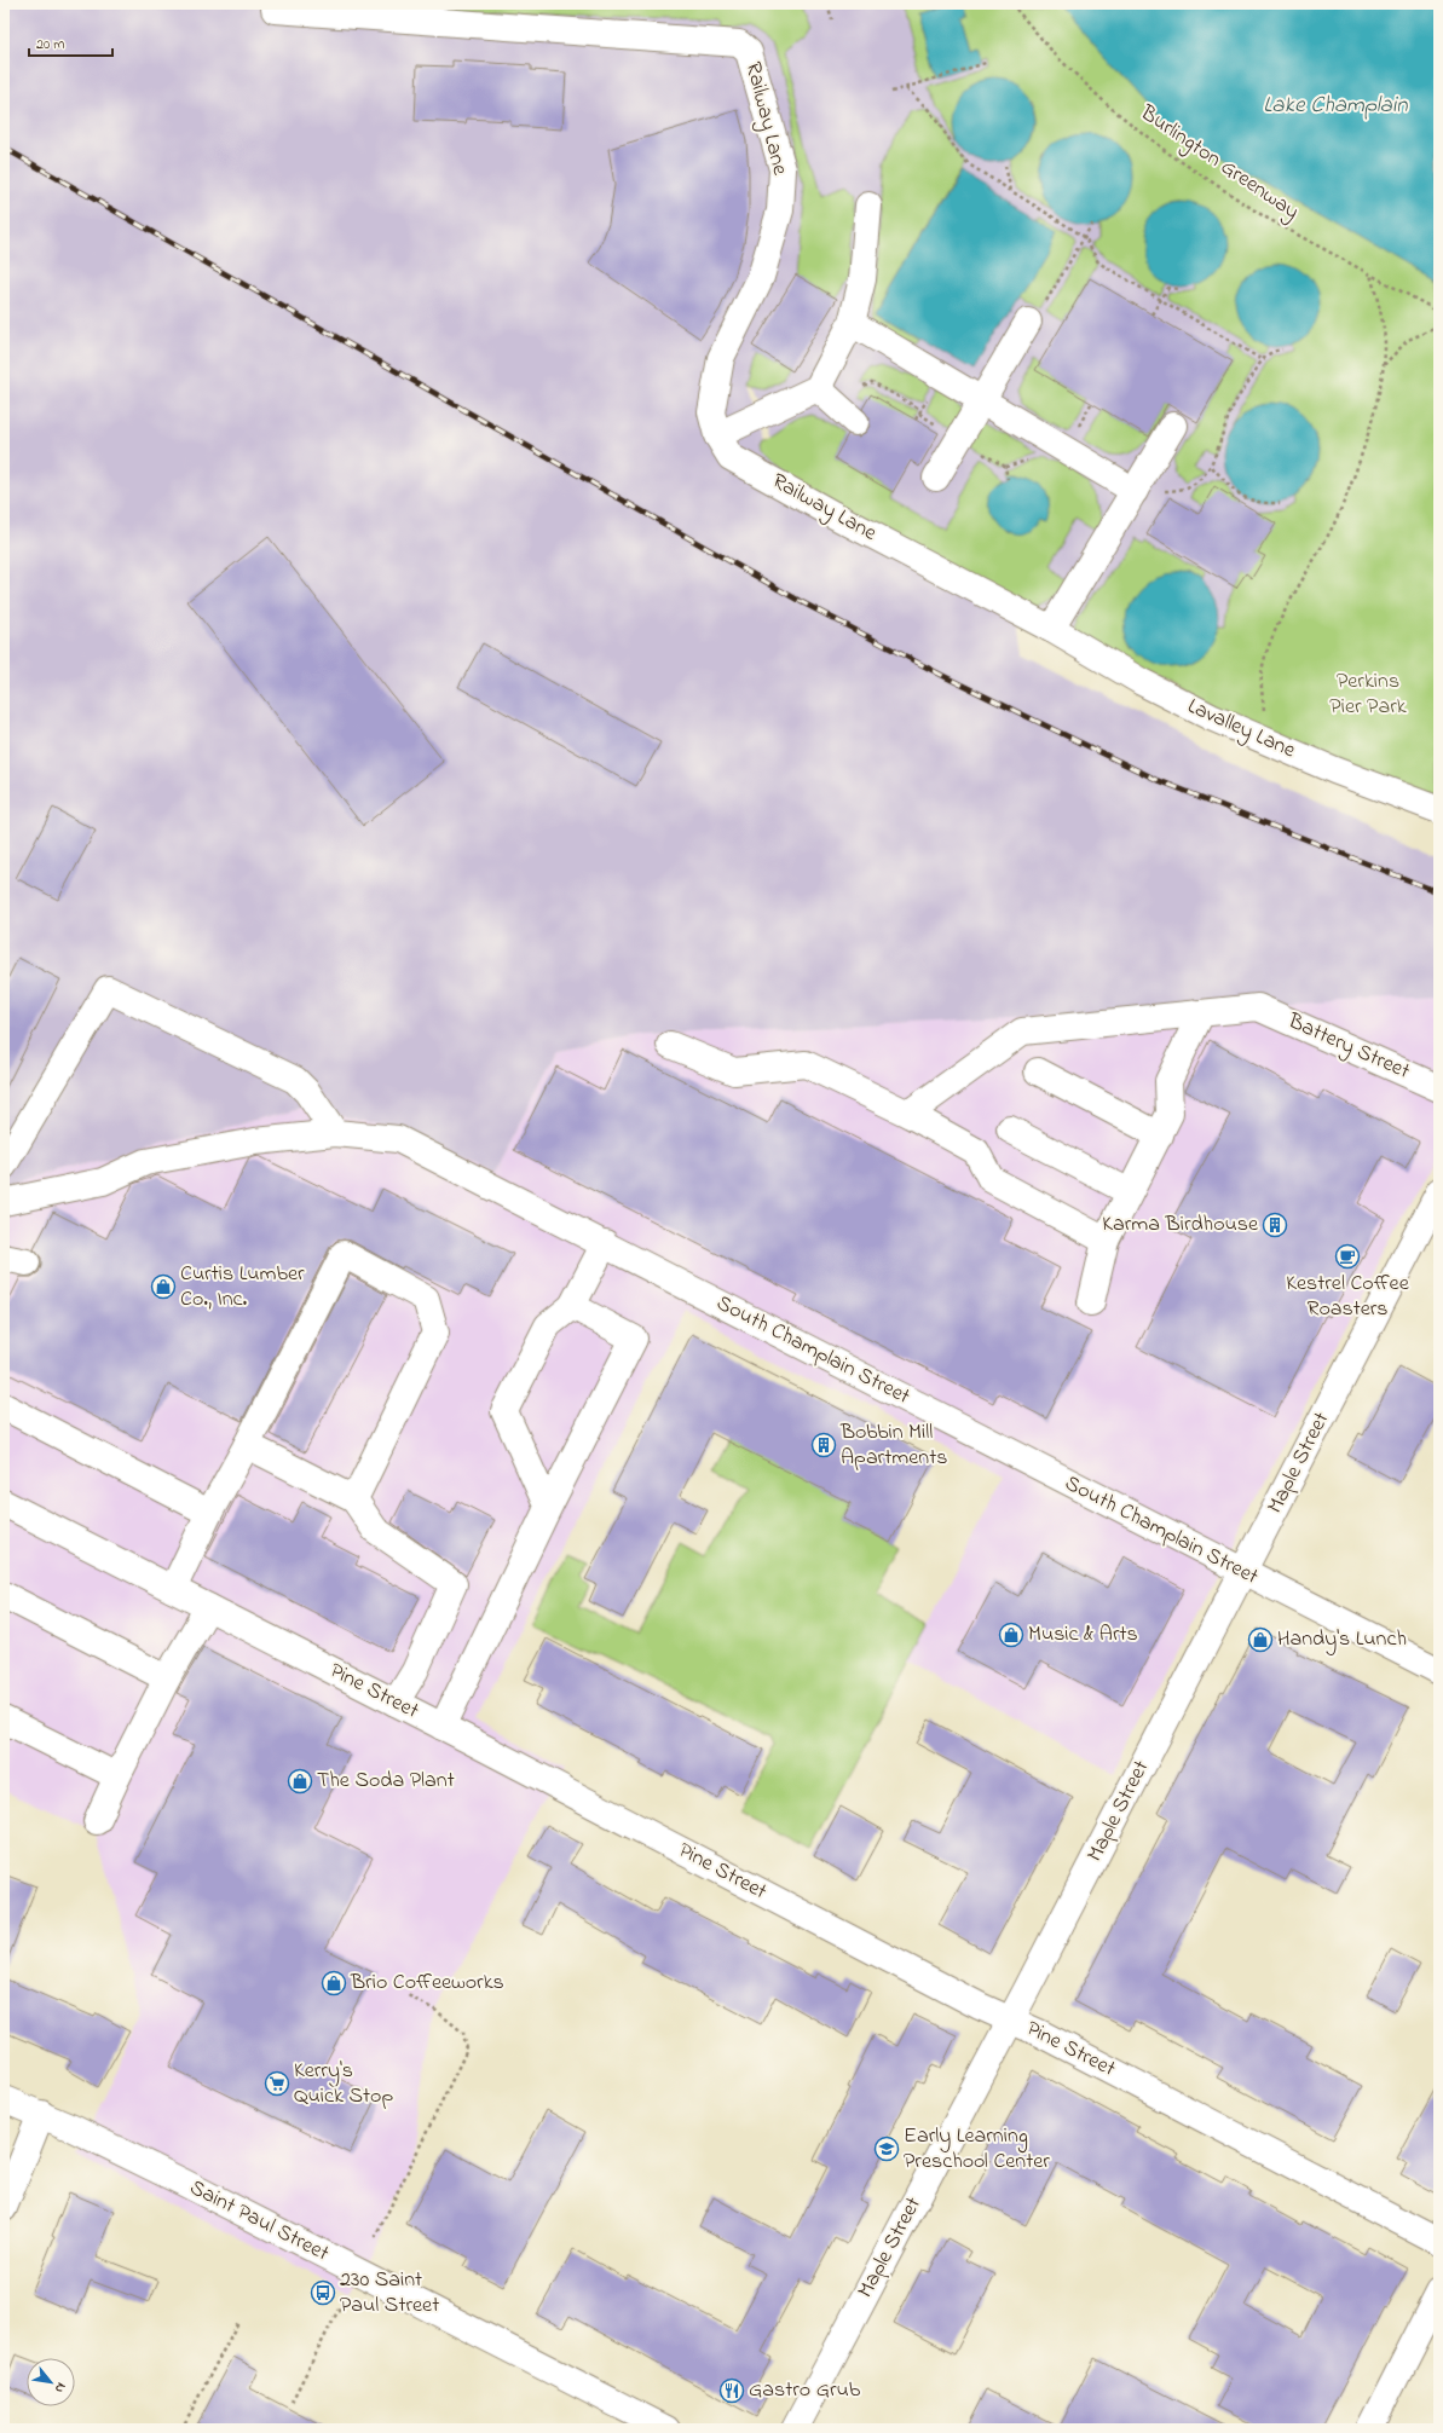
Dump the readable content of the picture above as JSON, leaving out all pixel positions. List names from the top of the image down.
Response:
{
  "streets": {
    "street": [
      "Railway Lane",
      "Lavalley Lane",
      "Battery Street",
      "South Champlain Street",
      "Maple Street",
      "Pine Street",
      "Saint Paul Street"
    ],
    "path": ["Burlington Greenway"]
  },
  "crossings": [
    ["Railway Lane", "Lavalley Lane"],
    ["South Champlain Street", "Maple Street"],
    ["Maple Street", "Pine Street"]
  ],
  "water": ["Lake Champlain"],
  "parks": ["Perkins Pier Park"],
  "places": {
    "building": ["Karma Birdhouse", "Bobbin Mill Apartments"],
    "cafe": ["Kestrel Coffee Roasters"],
    "shop": [
      "Curtis Lumber Co., Inc.",
      "Music & Arts",
      "Handy's Lunch",
      "The Soda Plant",
      "Brio Coffeeworks"
    ],
    "supermarket": ["Kerry's Quick Stop"],
    "school or university": ["Early Learning Preschool Center"],
    "bus stop": ["230 Saint Paul Street"],
    "restaurant": ["Gastro Grub"]
  },
  "scale_bar": "20 m",
  "north": "bottom right"
}
